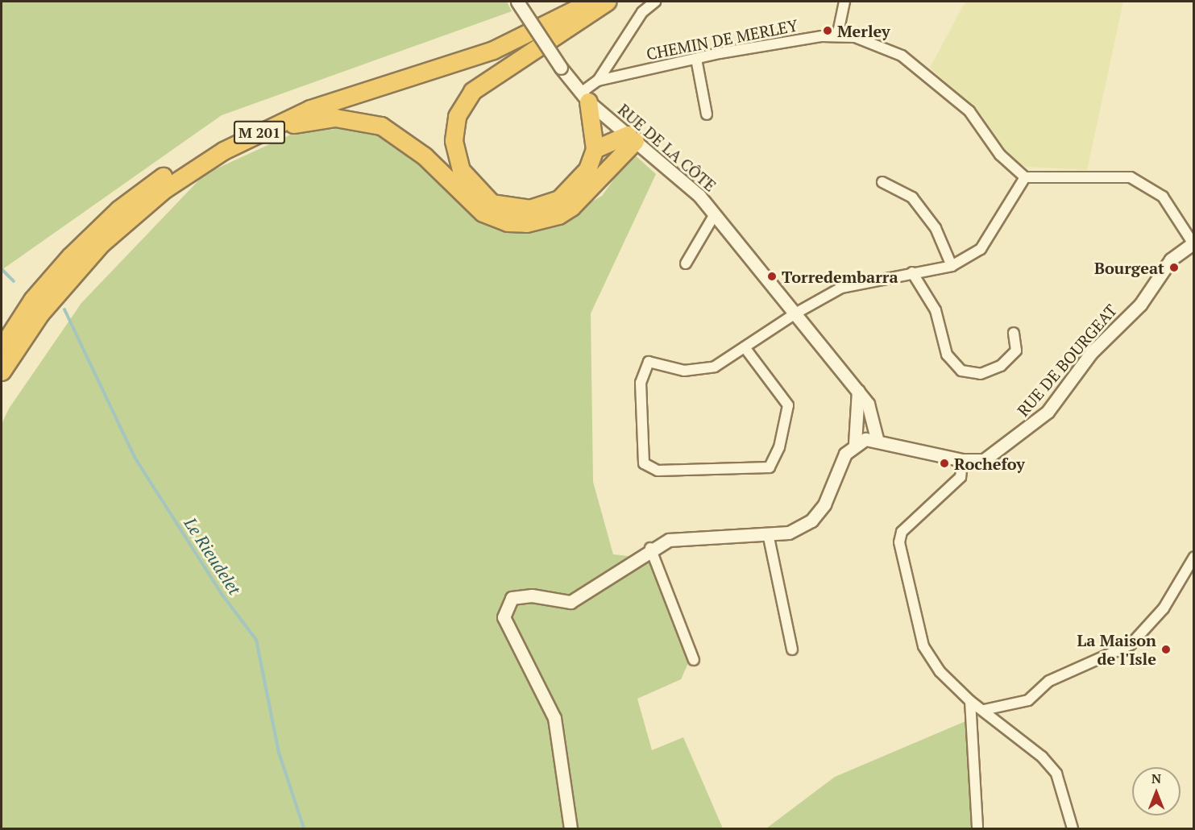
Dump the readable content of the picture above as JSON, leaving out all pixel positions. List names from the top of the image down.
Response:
{
  "streets": {
    "highway": ["M 201"],
    "street": ["CHEMIN DE MERLEY", "RUE DE LA CÔTE", "RUE DE BOURGEAT"]
  },
  "crossings": [
    ["CHEMIN DE MERLEY", "RUE DE LA CÔTE"],
    ["RUE DE LA CÔTE", "RUE DE BOURGEAT"]
  ],
  "water": ["Le Rieudelet"],
  "places": [
    "Merley",
    "Bourgeat",
    "Torredembarra",
    "Rochefoy",
    "La Maison de l'Isle"
  ],
  "north": "top"
}
